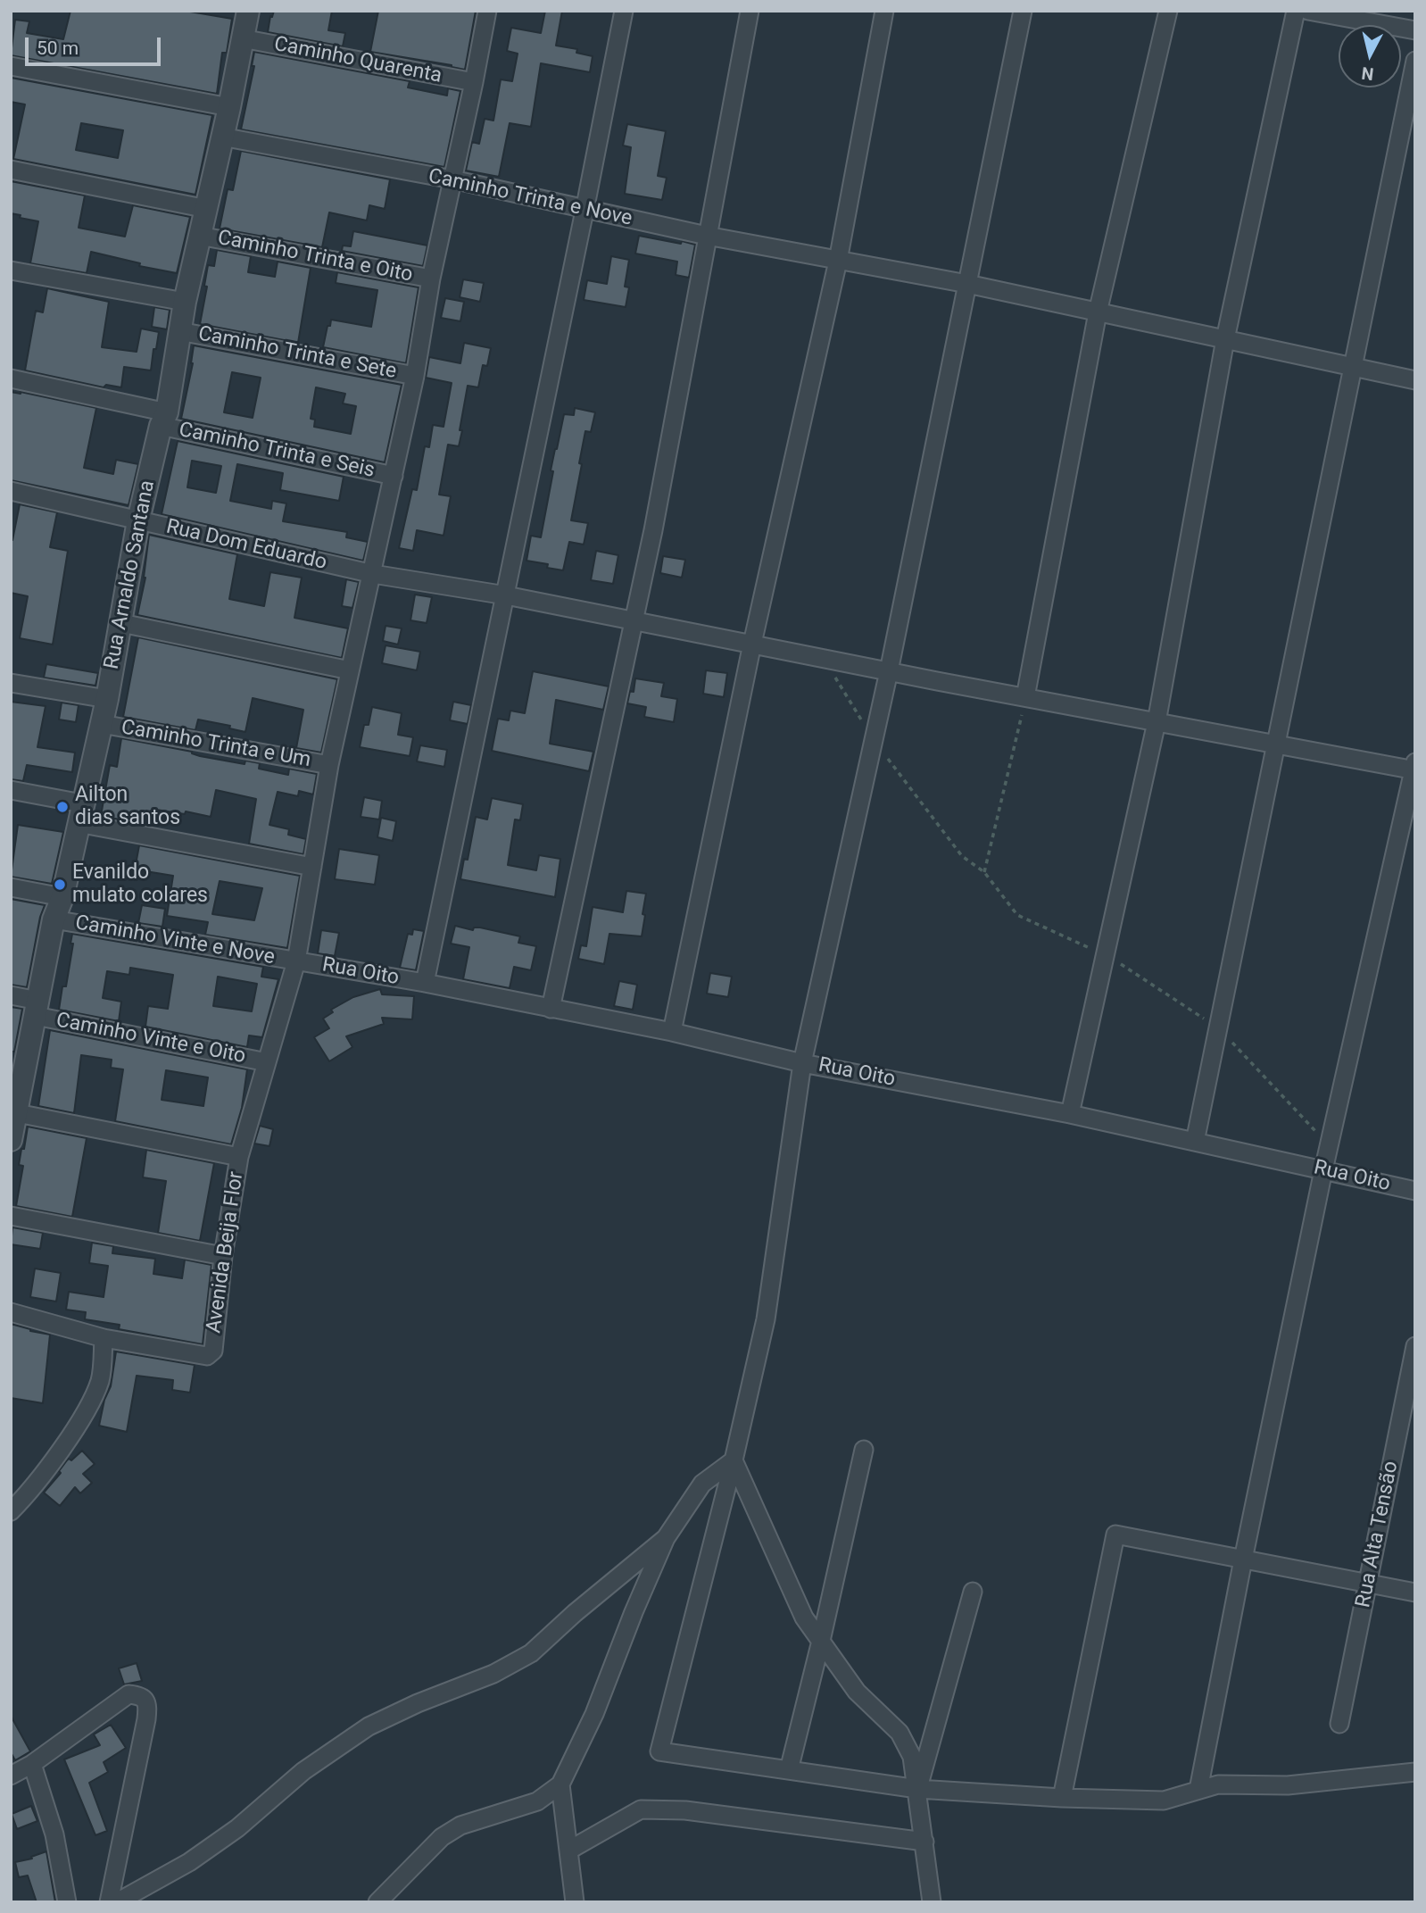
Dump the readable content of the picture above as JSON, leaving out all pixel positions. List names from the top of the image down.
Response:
{
  "streets": {
    "street": [
      "Caminho Quarenta",
      "Caminho Trinta e Nove",
      "Caminho Trinta e Oito",
      "Caminho Trinta e Sete",
      "Caminho Trinta e Seis",
      "Rua Dom Eduardo",
      "Rua Arnaldo Santana",
      "Caminho Trinta e Um",
      "Caminho Vinte e Nove",
      "Rua Oito",
      "Caminho Vinte e Oito",
      "Avenida Beija Flor",
      "Rua Alta Tensão"
    ]
  },
  "crossings": [
    ["Caminho Quarenta", "Rua Arnaldo Santana"],
    ["Caminho Quarenta", "Avenida Beija Flor"],
    ["Caminho Trinta e Nove", "Rua Arnaldo Santana"],
    ["Caminho Trinta e Nove", "Avenida Beija Flor"],
    ["Caminho Trinta e Oito", "Rua Arnaldo Santana"],
    ["Caminho Trinta e Oito", "Avenida Beija Flor"],
    ["Caminho Trinta e Sete", "Rua Arnaldo Santana"],
    ["Caminho Trinta e Sete", "Avenida Beija Flor"],
    ["Caminho Trinta e Seis", "Rua Arnaldo Santana"],
    ["Caminho Trinta e Seis", "Avenida Beija Flor"],
    ["Rua Dom Eduardo", "Rua Arnaldo Santana"],
    ["Rua Dom Eduardo", "Avenida Beija Flor"],
    ["Rua Arnaldo Santana", "Caminho Trinta e Um"],
    ["Rua Arnaldo Santana", "Caminho Vinte e Nove"],
    ["Rua Arnaldo Santana", "Caminho Vinte e Oito"],
    ["Caminho Trinta e Um", "Avenida Beija Flor"],
    ["Caminho Vinte e Nove", "Rua Oito"],
    ["Caminho Vinte e Nove", "Avenida Beija Flor"],
    ["Rua Oito", "Avenida Beija Flor"],
    ["Caminho Vinte e Oito", "Avenida Beija Flor"]
  ],
  "places": ["Ailton dias santos", "Evanildo mulato colares"],
  "scale_bar": "50 m",
  "north": "bottom"
}
